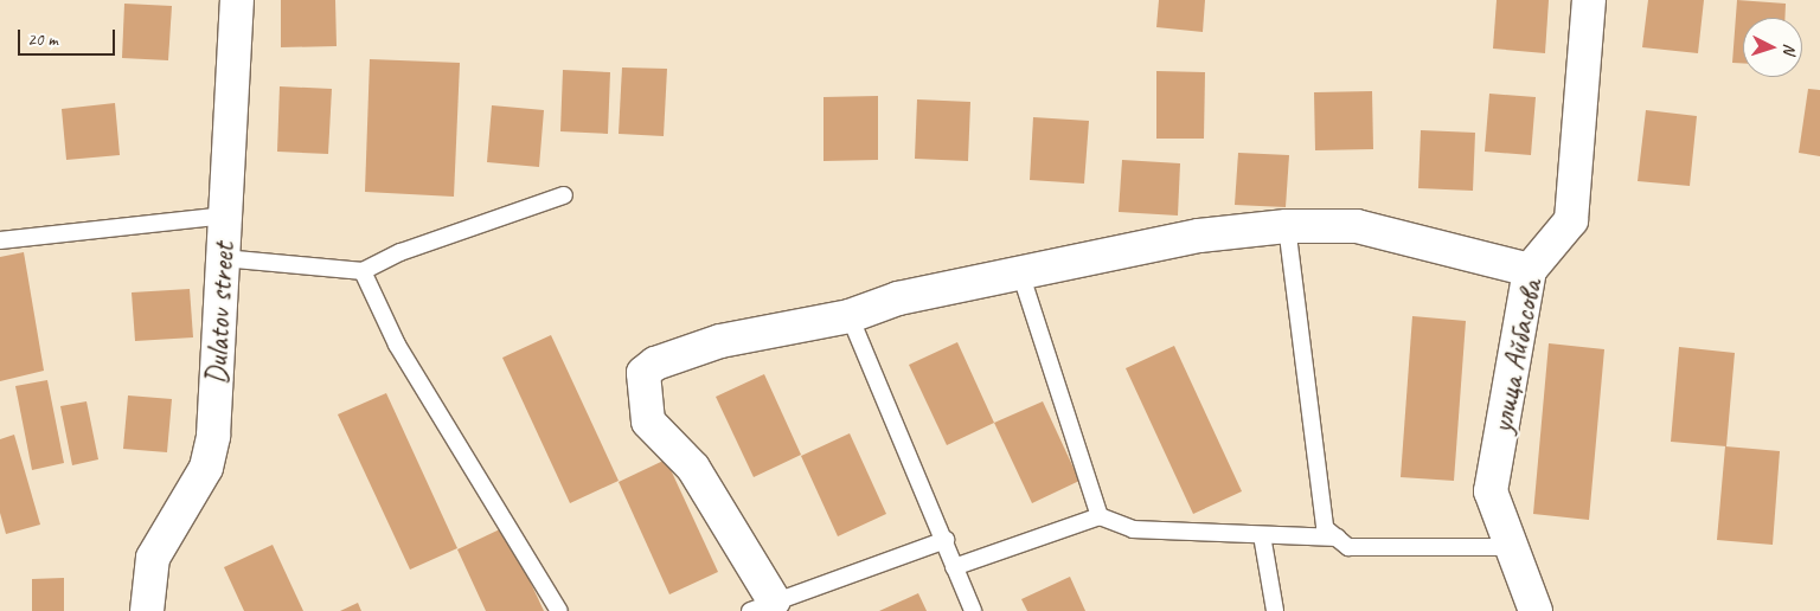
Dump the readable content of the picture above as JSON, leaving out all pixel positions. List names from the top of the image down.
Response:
{
  "streets": {
    "street": ["Dulatov street", "улица Айбасова"]
  },
  "scale_bar": "20 m",
  "north": "right"
}
